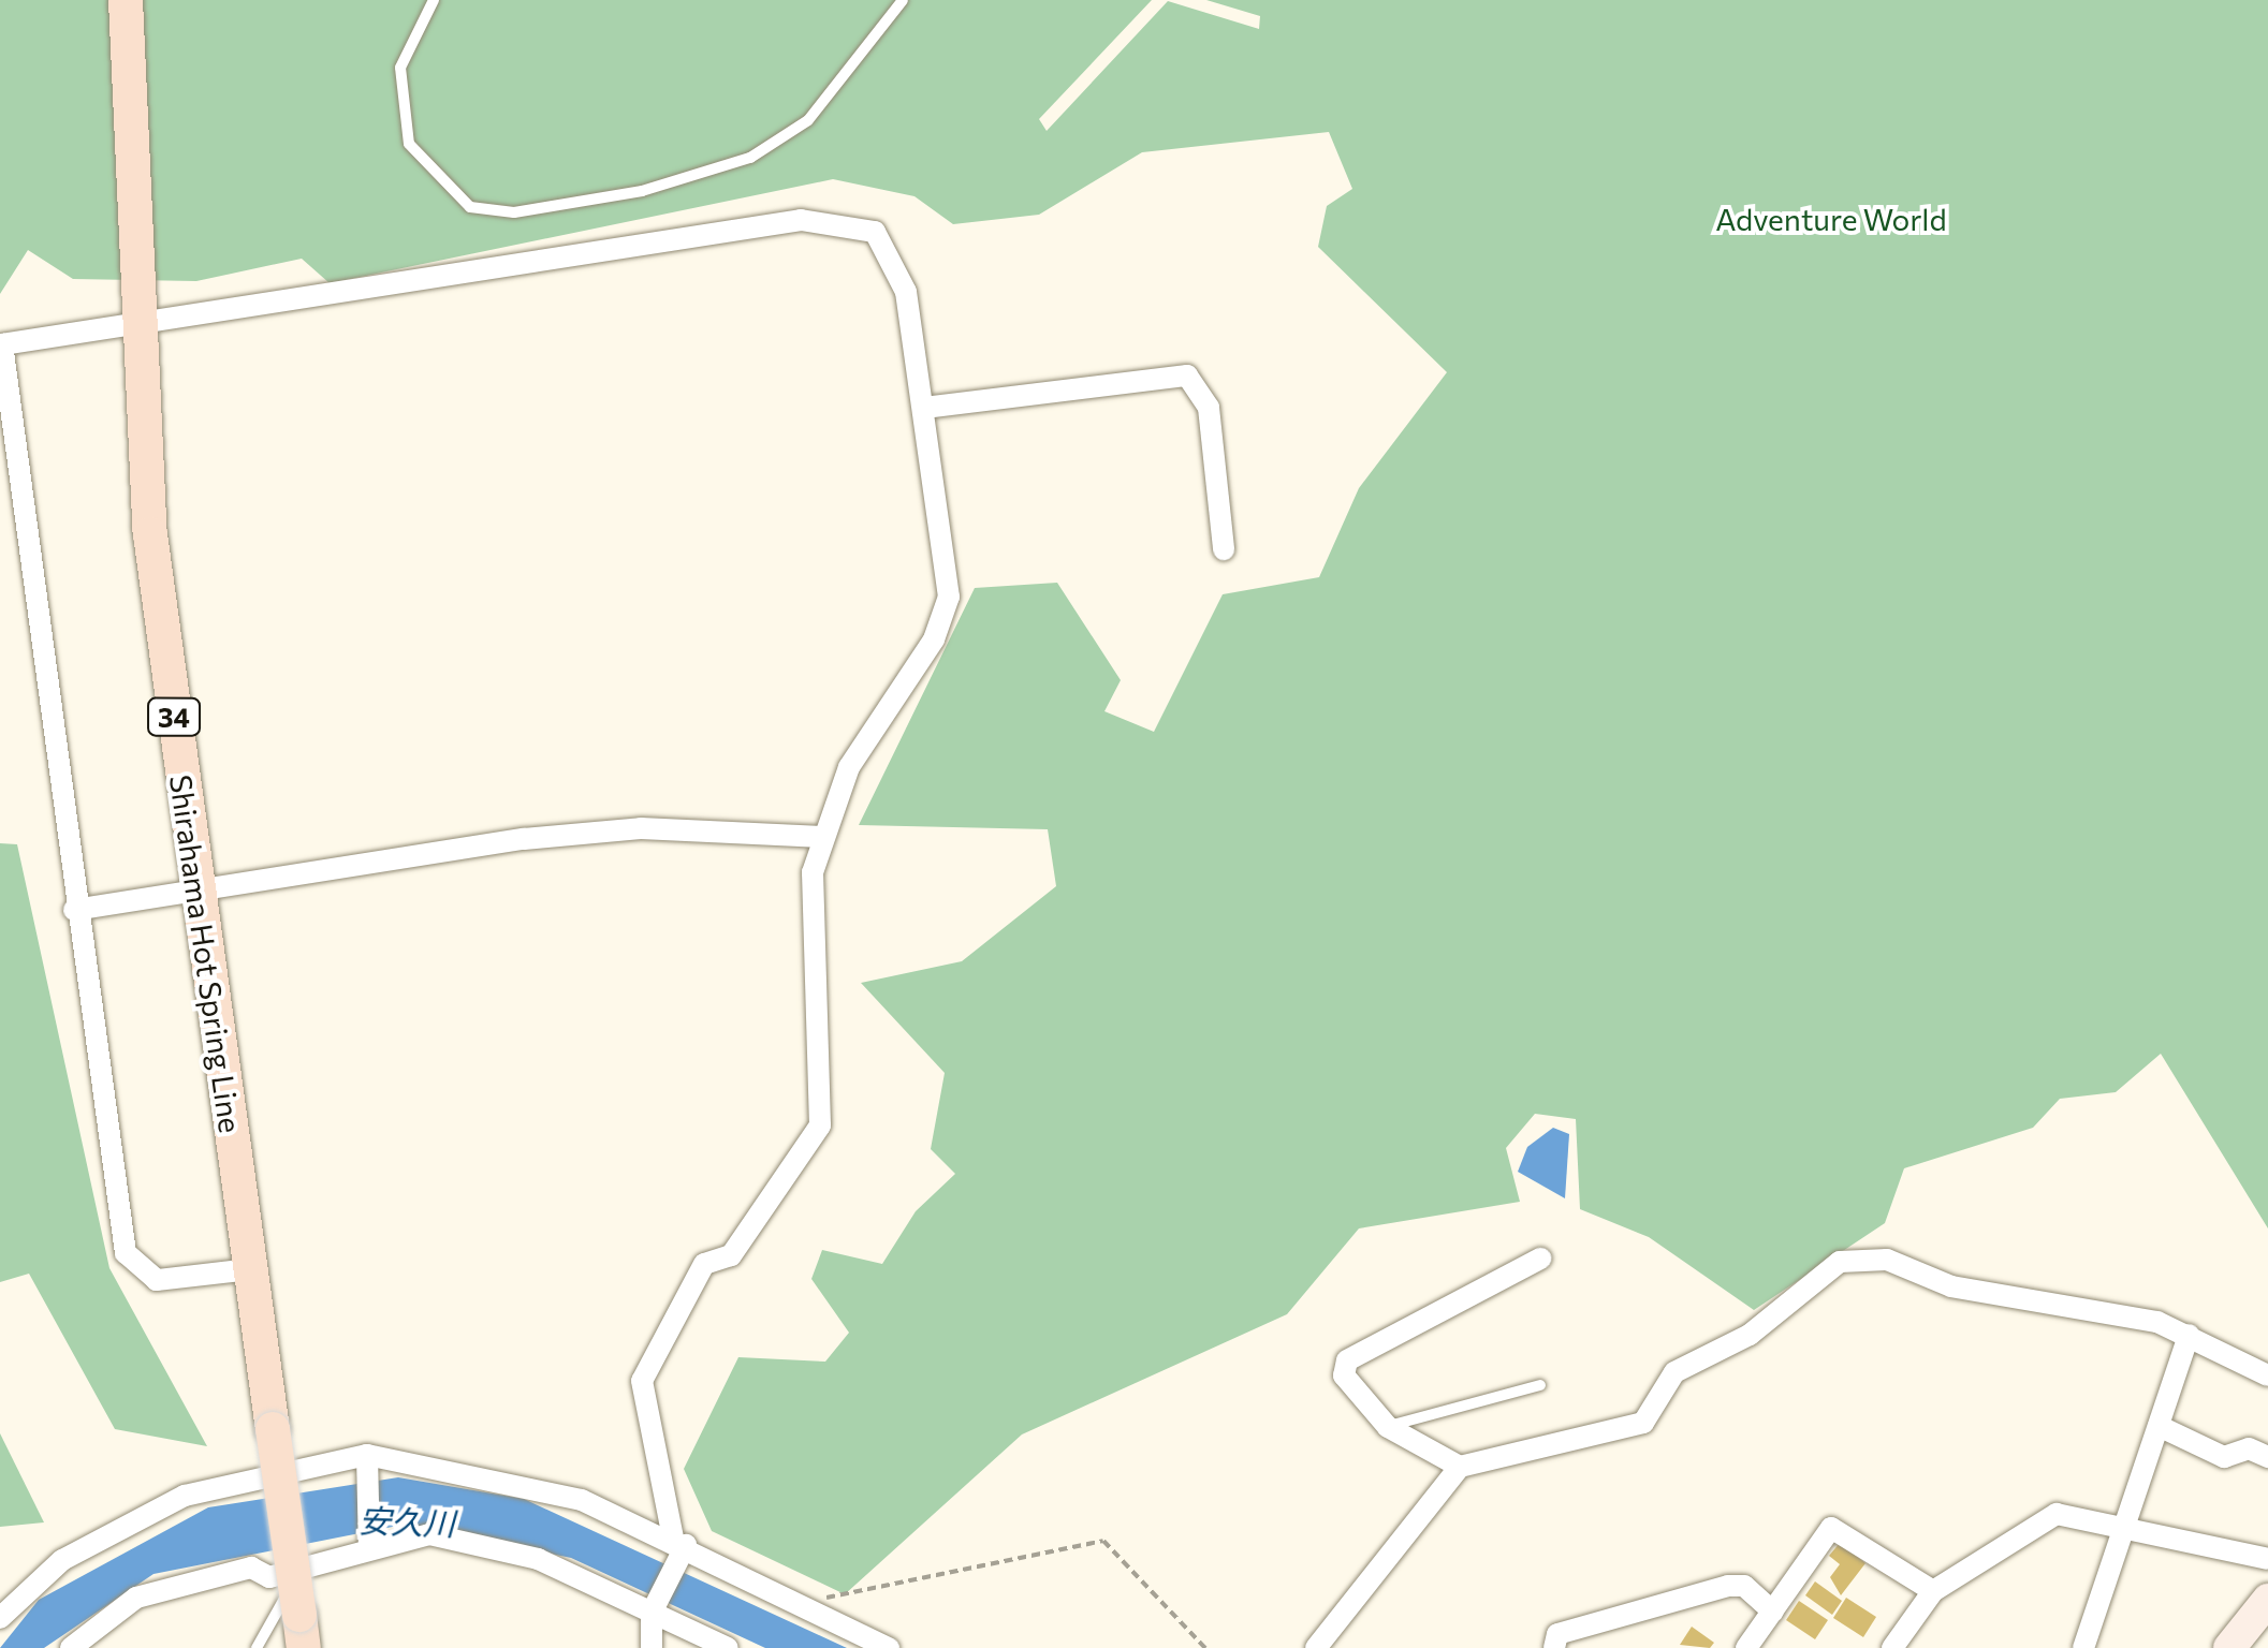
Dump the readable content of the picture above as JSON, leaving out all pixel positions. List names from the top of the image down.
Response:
{
  "streets": {
    "main road": ["34", "Shirahama Hot Spring Line"]
  },
  "water": ["安久川"],
  "parks": ["Adventure World"]
}
